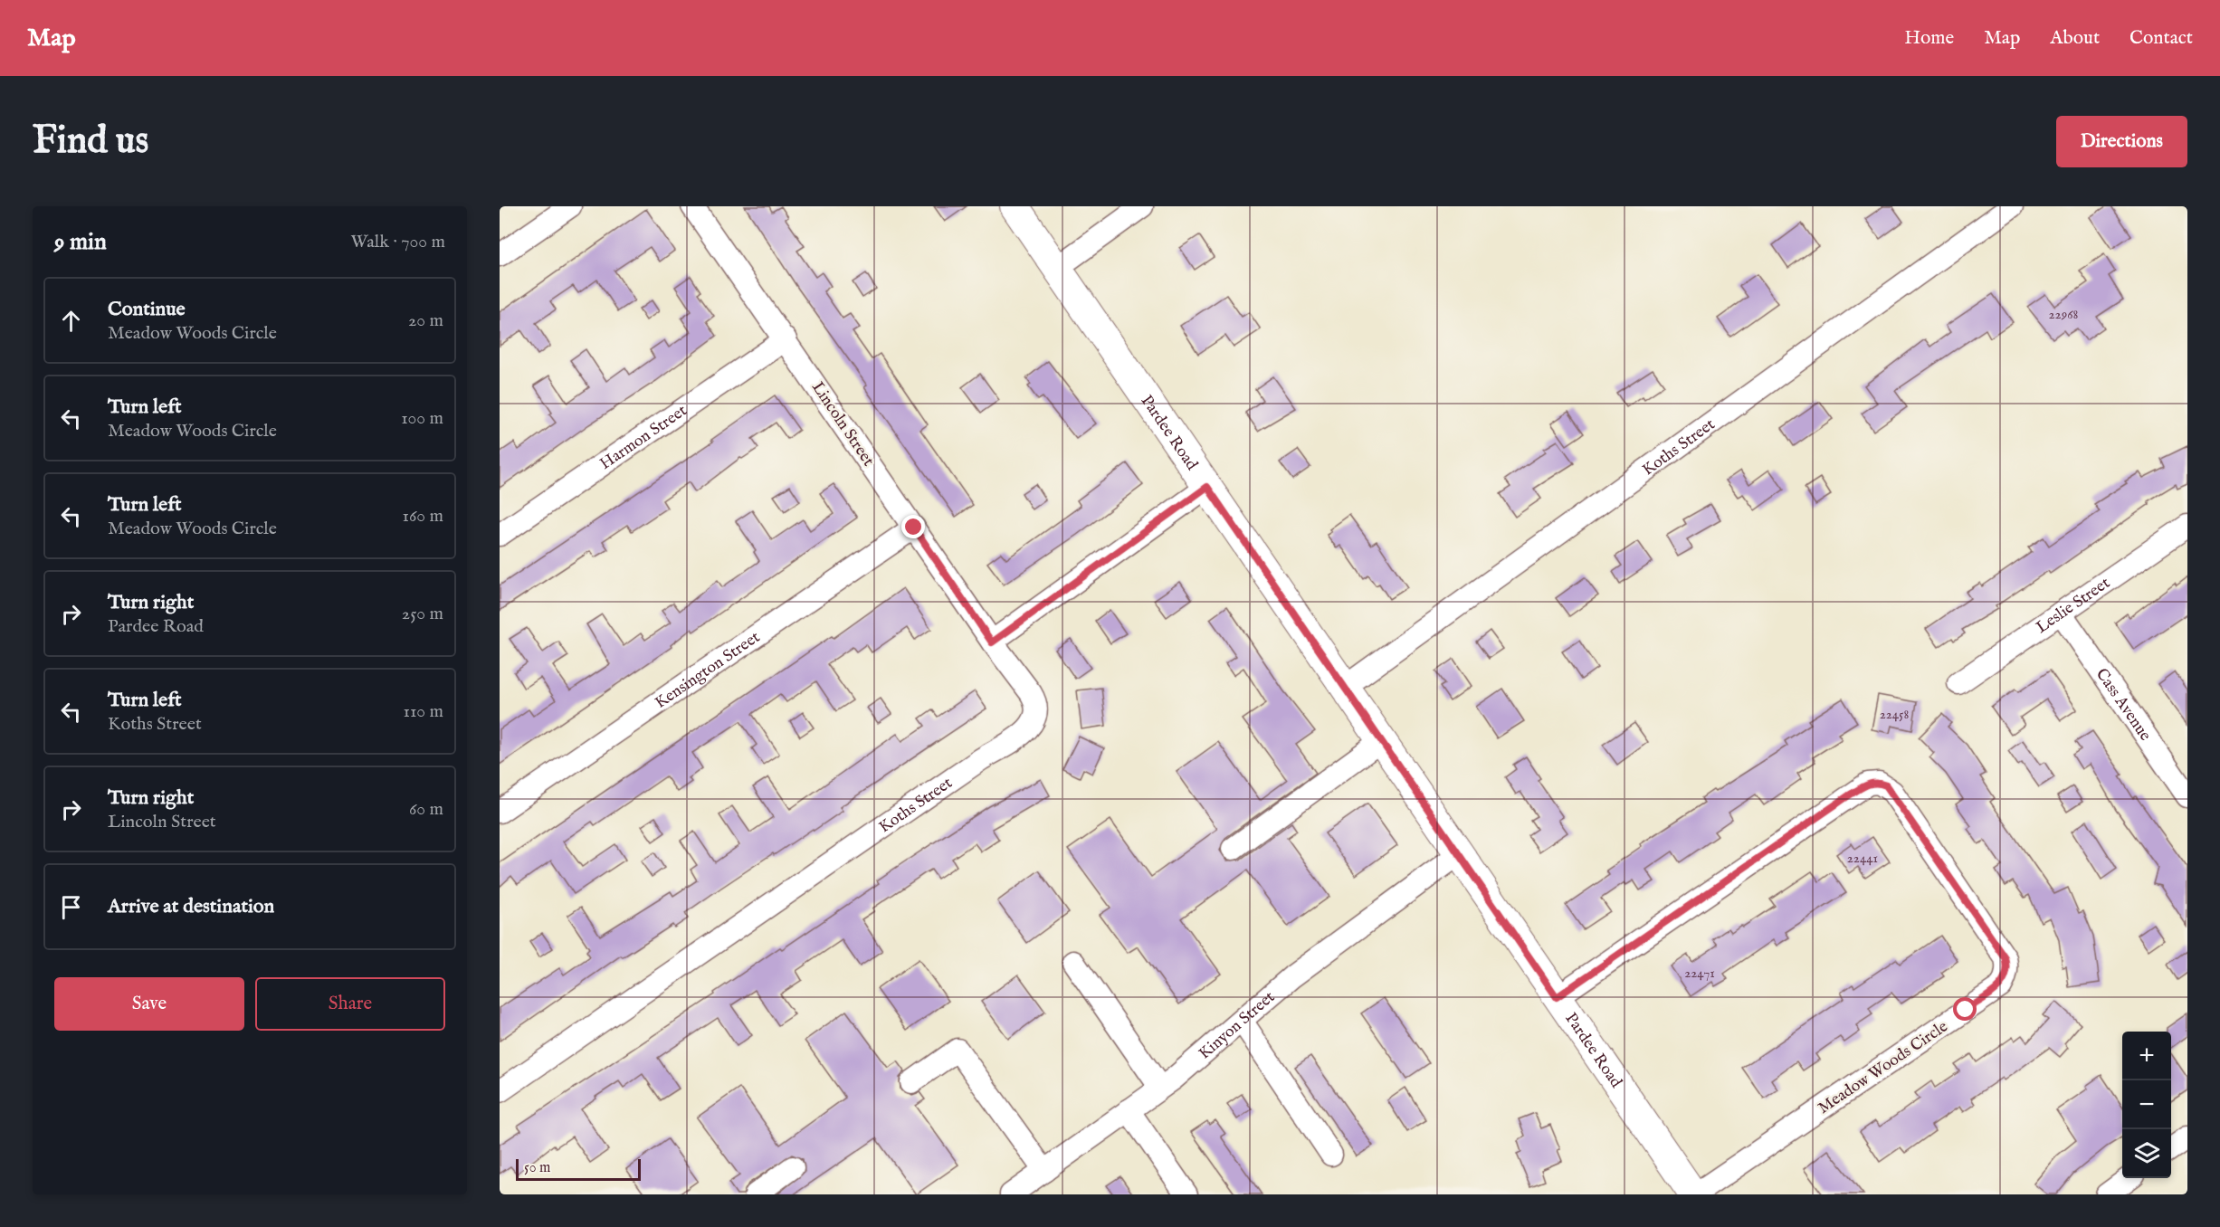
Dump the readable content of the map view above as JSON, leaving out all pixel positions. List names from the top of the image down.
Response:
{
  "streets": {
    "main road": ["Pardee Road"],
    "street": [
      "Lincoln Street",
      "Harmon Street",
      "Koths Street",
      "Leslie Street",
      "Kensington Street",
      "Cass Avenue",
      "Kinyon Street",
      "Meadow Woods Circle"
    ]
  },
  "crossings": [
    ["Lincoln Street", "Harmon Street"],
    ["Lincoln Street", "Koths Street"],
    ["Lincoln Street", "Kensington Street"],
    ["Pardee Road", "Koths Street"],
    ["Pardee Road", "Kinyon Street"],
    ["Pardee Road", "Meadow Woods Circle"],
    ["Leslie Street", "Cass Avenue"]
  ],
  "house_numbers": [
    "22968",
    "22458",
    "22441",
    "22471"
  ],
  "scale_bar": "50 m",
  "page": {
    "header": "Map",
    "nav": [
      "Home",
      "Map",
      "About",
      "Contact"
    ],
    "buttons": [
      "Directions",
      ["Save", "Share"]
    ],
    "title": "Find us",
    "heading": ["9 min", "Walk · 700 m"],
    "list": [
      ["Continue", "Meadow Woods Circle", "20 m"],
      ["Turn left", "Meadow Woods Circle", "100 m"],
      ["Turn left", "Meadow Woods Circle", "160 m"],
      ["Turn right", "Pardee Road", "250 m"],
      ["Turn left", "Koths Street", "110 m"],
      ["Turn right", "Lincoln Street", "60 m"],
      "Arrive at destination"
    ],
    "map_buttons": ["+", "−"],
    "scale": "50 m"
  }
}
